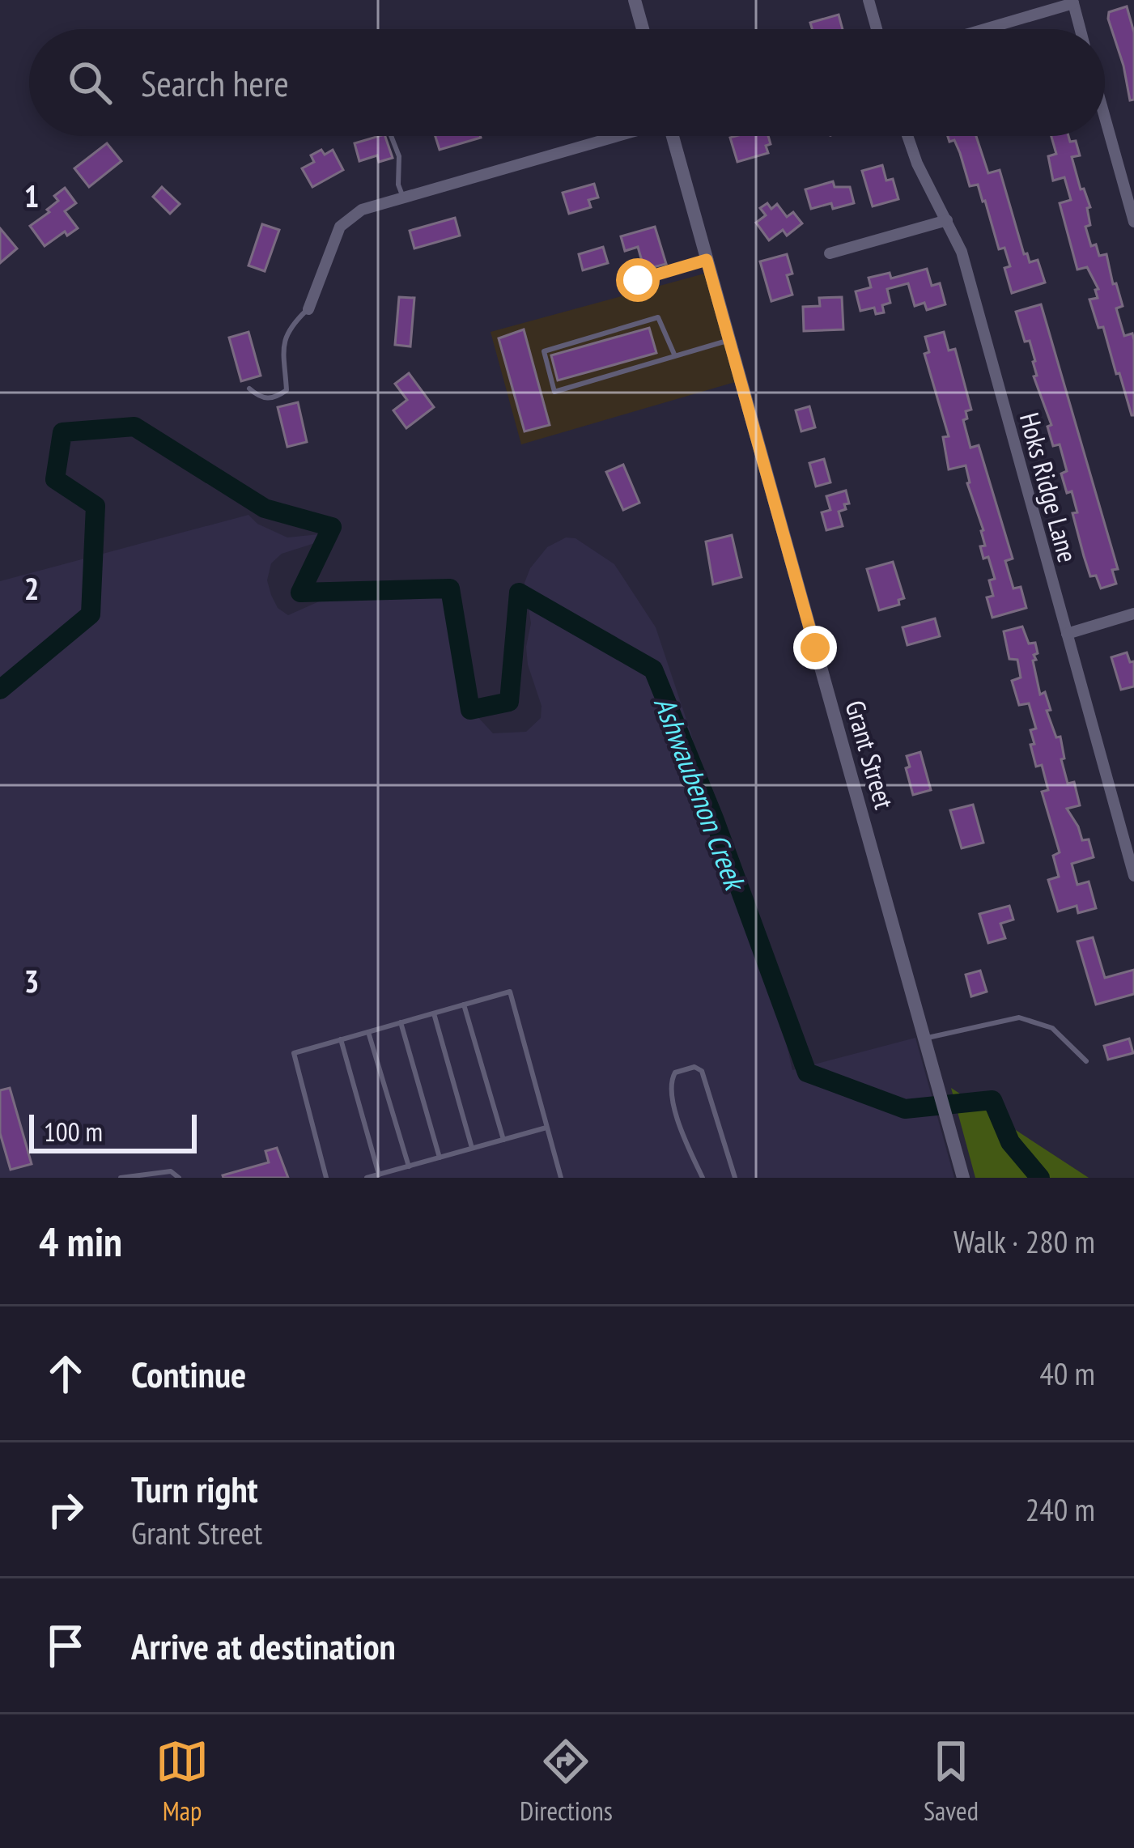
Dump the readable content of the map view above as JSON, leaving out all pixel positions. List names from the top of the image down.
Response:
{
  "streets": {
    "street": ["Hoks Ridge Lane", "Grant Street"]
  },
  "water": ["Ashwaubenon Creek"],
  "scale_bar": "100 m",
  "page": {
    "search": "Search here",
    "scale": "100 m",
    "heading": ["4 min", "Walk · 280 m"],
    "list": [
      ["Continue", "40 m"],
      ["Turn right", "Grant Street", "240 m"],
      "Arrive at destination"
    ],
    "nav": ["Map", "Directions", "Saved"]
  },
  "grid": {
    "rows": ["1", "2", "3"]
  }
}
